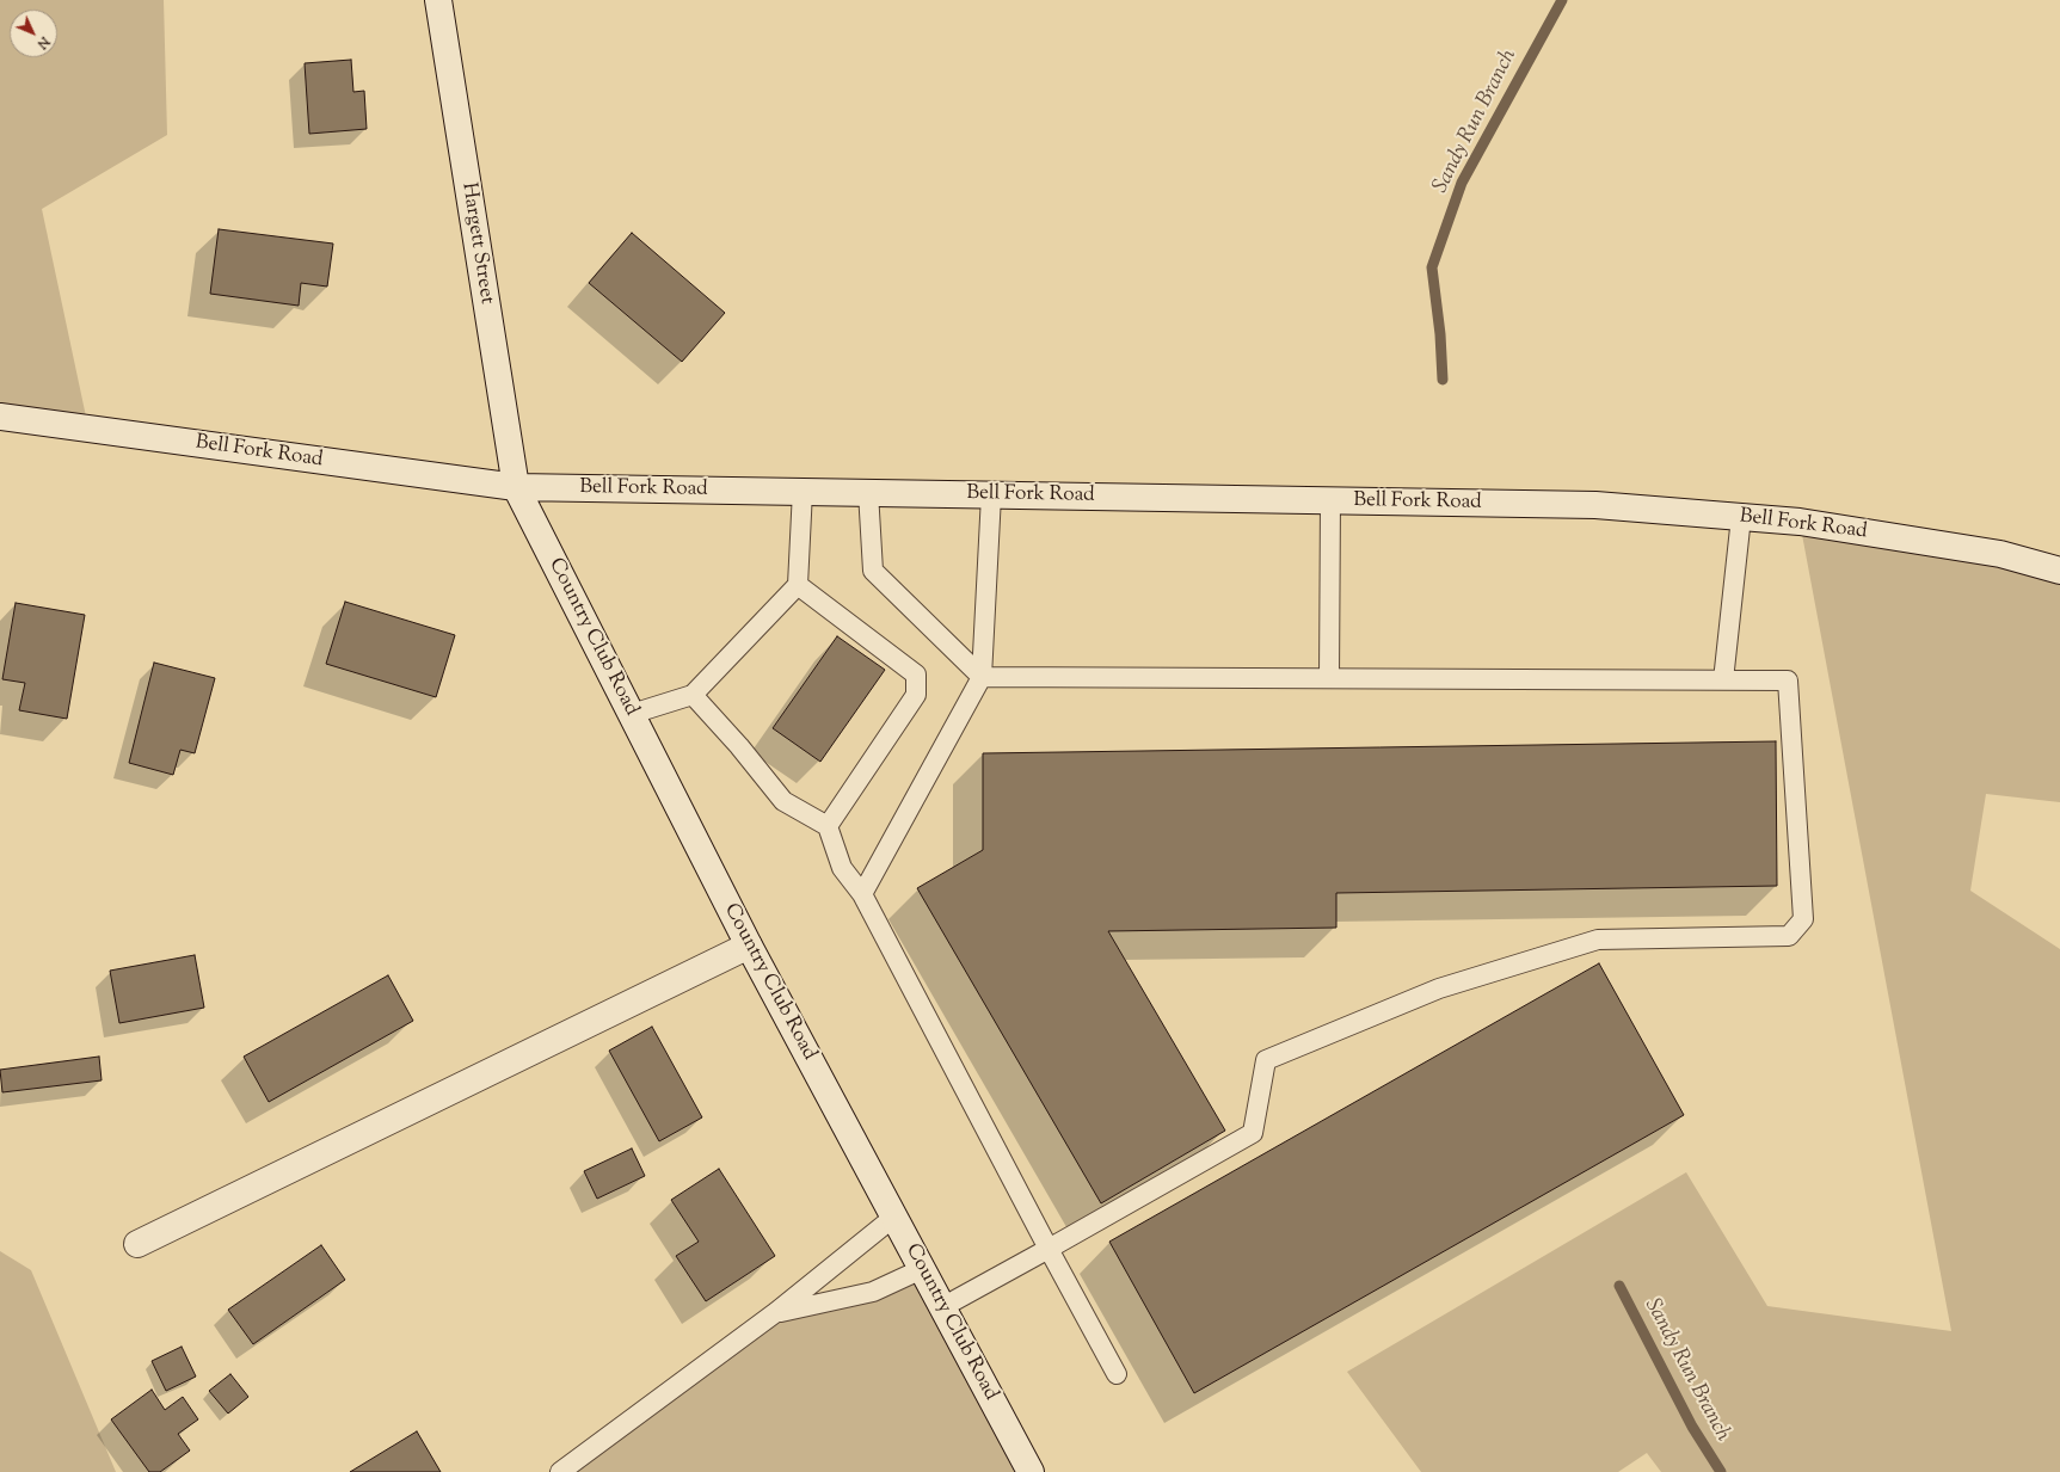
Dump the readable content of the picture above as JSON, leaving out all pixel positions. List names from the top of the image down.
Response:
{
  "streets": {
    "main road": ["Hargett Street", "Bell Fork Road", "Country Club Road"]
  },
  "crossings": [
    ["Hargett Street", "Bell Fork Road"],
    ["Hargett Street", "Country Club Road"],
    ["Bell Fork Road", "Country Club Road"]
  ],
  "water": ["Sandy Run Branch"],
  "north": "bottom right"
}
